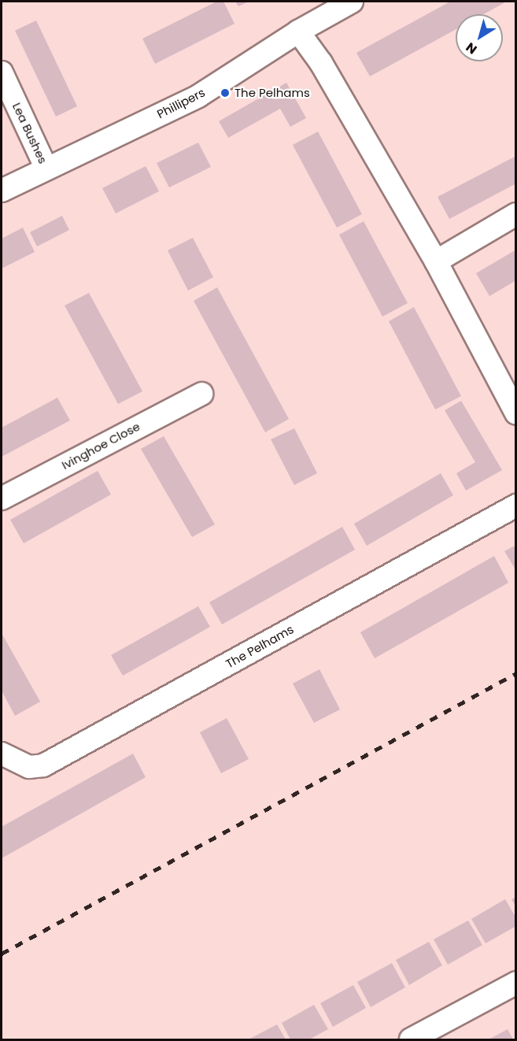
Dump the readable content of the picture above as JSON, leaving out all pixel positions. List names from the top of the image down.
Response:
{
  "streets": {
    "street": [
      "Phillipers",
      "Lea Bushes",
      "Ivinghoe Close",
      "The Pelhams"
    ]
  },
  "crossings": [
    ["Phillipers", "Lea Bushes"]
  ],
  "places": ["The Pelhams"],
  "north": "bottom left"
}
